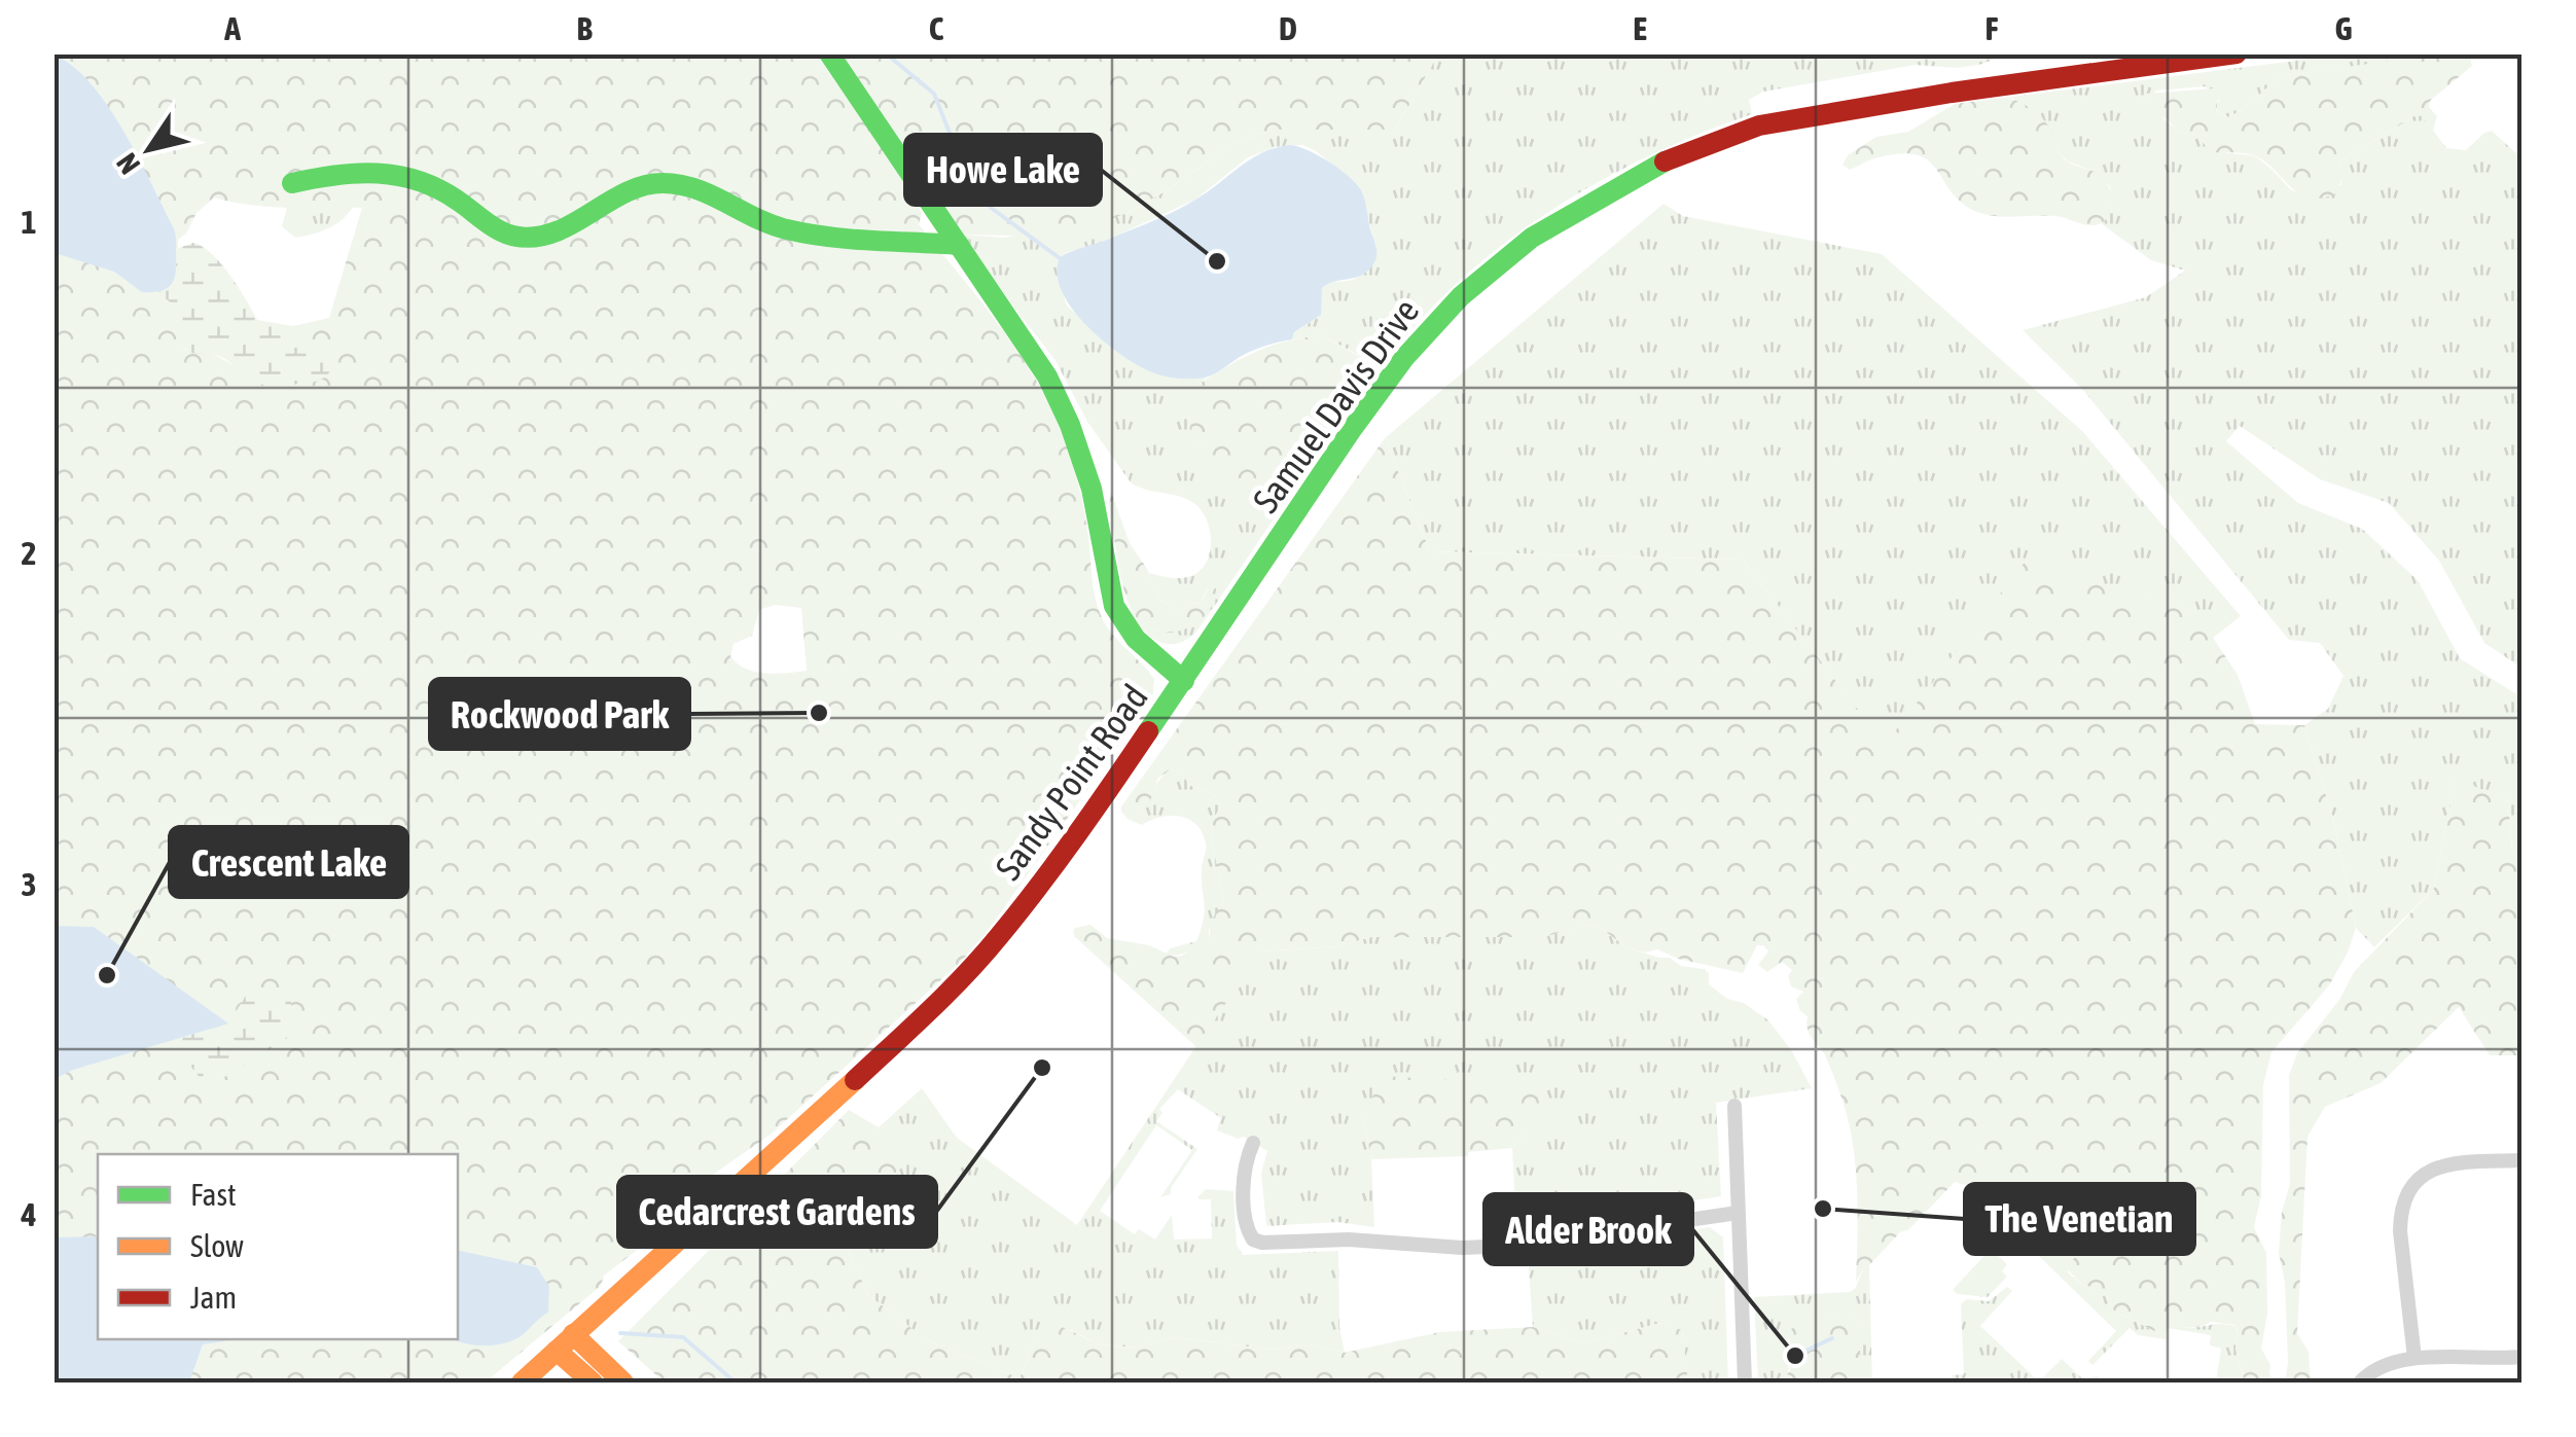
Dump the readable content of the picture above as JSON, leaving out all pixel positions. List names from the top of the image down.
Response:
{
  "streets": {
    "main road": ["Samuel Davis Drive", "Sandy Point Road"]
  },
  "crossings": [
    ["Samuel Davis Drive", "Sandy Point Road"]
  ],
  "places": [
    "Howe Lake",
    "Rockwood Park",
    "Crescent Lake",
    "Cedarcrest Gardens",
    "The Venetian",
    "Alder Brook"
  ],
  "legend": ["Fast", "Slow", "Jam"],
  "north": "bottom left",
  "grid": {
    "columns": [
      "A",
      "B",
      "C",
      "D",
      "E",
      "F",
      "G"
    ],
    "rows": [
      "1",
      "2",
      "3",
      "4"
    ]
  }
}
